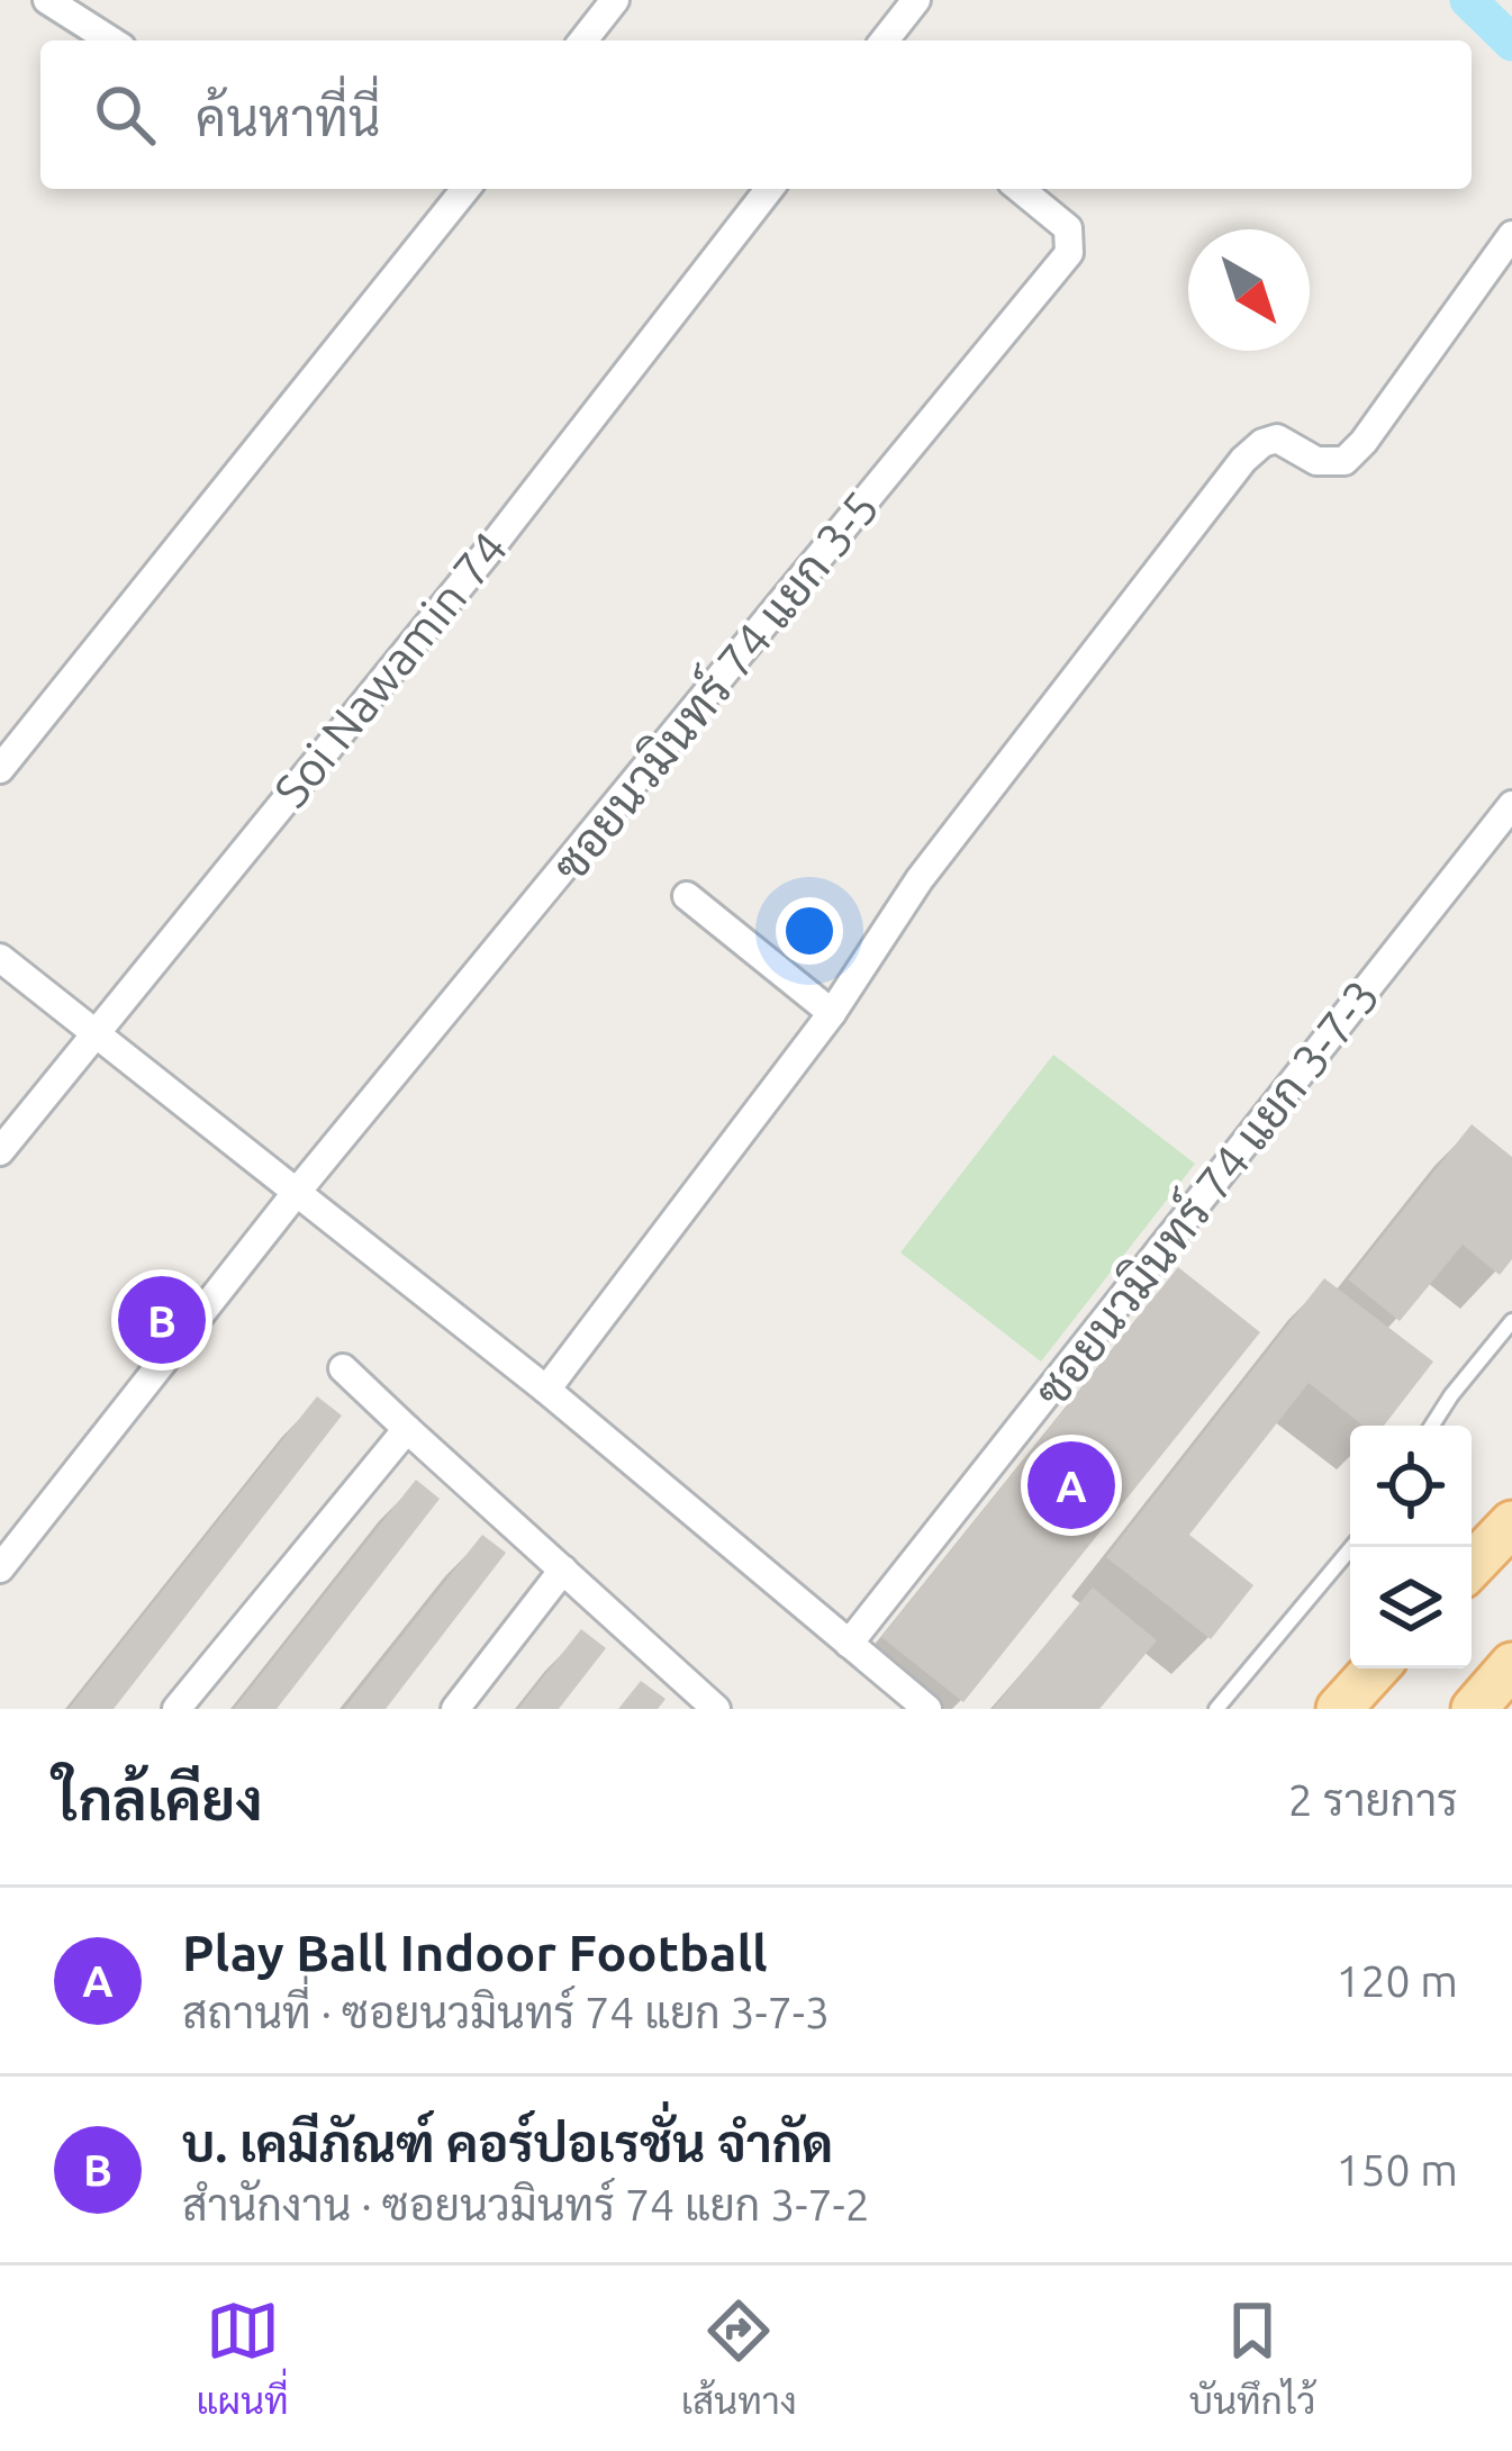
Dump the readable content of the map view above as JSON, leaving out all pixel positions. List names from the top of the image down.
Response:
{
  "streets": {
    "street": ["Soi Nawamin 74", "ซอยนวมินทร์ 74 แยก 3-5", "ซอยนวมินทร์ 74 แยก 3-7-3"]
  },
  "north": "bottom right",
  "page": {
    "search": "ค้นหาที่นี่",
    "pins": ["B", "A"],
    "heading": ["ใกล้เคียง", "2 รายการ"],
    "list": [
      {
        "mark": "A",
        "name": "Play Ball Indoor Football",
        "note": "สถานที่ · ซอยนวมินทร์ 74 แยก 3-7-3",
        "value": "120 m"
      },
      {
        "mark": "B",
        "name": "บ. เคมีภัณฑ์ คอร์ปอเรชั่น จำกัด",
        "note": "สำนักงาน · ซอยนวมินทร์ 74 แยก 3-7-2",
        "value": "150 m"
      }
    ],
    "nav": ["แผนที่", "เส้นทาง", "บันทึกไว้"]
  }
}
